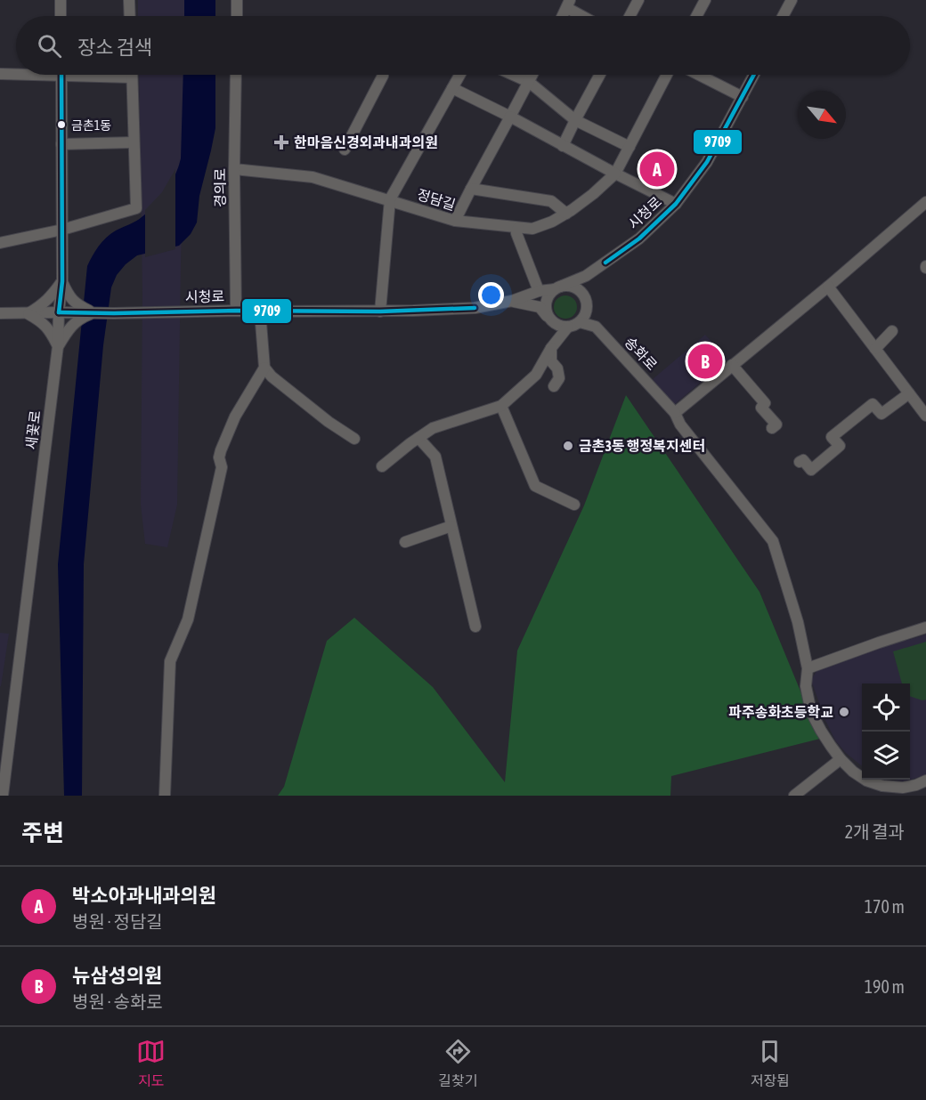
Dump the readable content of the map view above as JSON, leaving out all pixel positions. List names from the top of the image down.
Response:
{
  "streets": {
    "street": [
      "경의로",
      "정담길",
      "시청로",
      "송화로",
      "새꽃로"
    ]
  },
  "crossings": [
    ["경의로", "정담길"],
    ["경의로", "시청로"],
    ["시청로", "송화로"],
    ["시청로", "새꽃로"]
  ],
  "places": {
    "other": ["금촌1동", "금촌3동 행정복지센터", "파주송화초등학교"],
    "health": ["한마음신경외과내과의원"]
  },
  "lines": ["transit line 9709"],
  "north": "bottom right",
  "page": {
    "search": "장소 검색",
    "pins": ["A", "B"],
    "heading": ["주변", "2개 결과"],
    "list": [
      {
        "mark": "A",
        "name": "박소아과내과의원",
        "note": "병원 · 정담길",
        "value": "170 m"
      },
      {
        "mark": "B",
        "name": "뉴삼성의원",
        "note": "병원 · 송화로",
        "value": "190 m"
      }
    ],
    "nav": ["지도", "길찾기", "저장됨"]
  }
}
